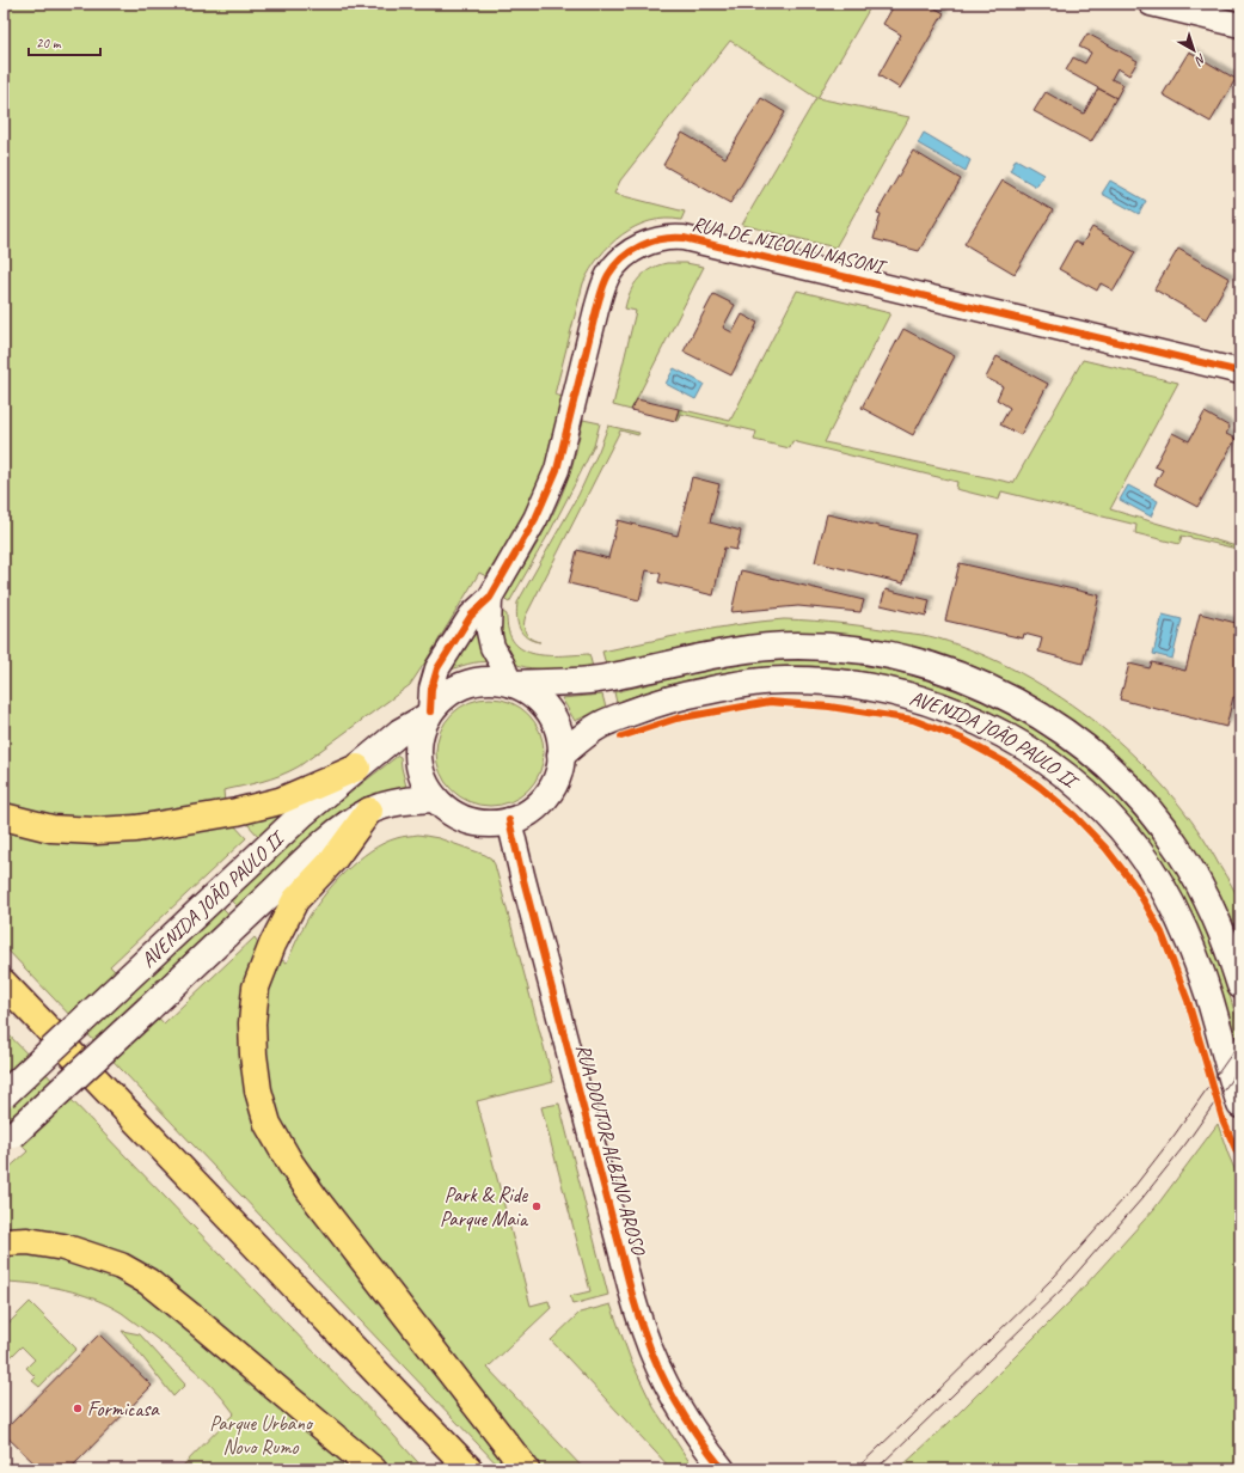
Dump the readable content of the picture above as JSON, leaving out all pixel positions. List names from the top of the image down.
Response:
{
  "streets": {
    "main road": ["AVENIDA JOÃO PAULO II"],
    "street": ["RUA DE NICOLAU NASONI", "RUA DOUTOR ALBINO AROSO"]
  },
  "crossings": [
    ["RUA DE NICOLAU NASONI", "AVENIDA JOÃO PAULO II"],
    ["RUA DE NICOLAU NASONI", "RUA DOUTOR ALBINO AROSO"],
    ["AVENIDA JOÃO PAULO II", "RUA DOUTOR ALBINO AROSO"]
  ],
  "parks": ["Parque Urbano Novo Rumo"],
  "places": ["Park & Ride Parque Maia", "Formicasa"],
  "scale_bar": "20 m",
  "north": "bottom right"
}
